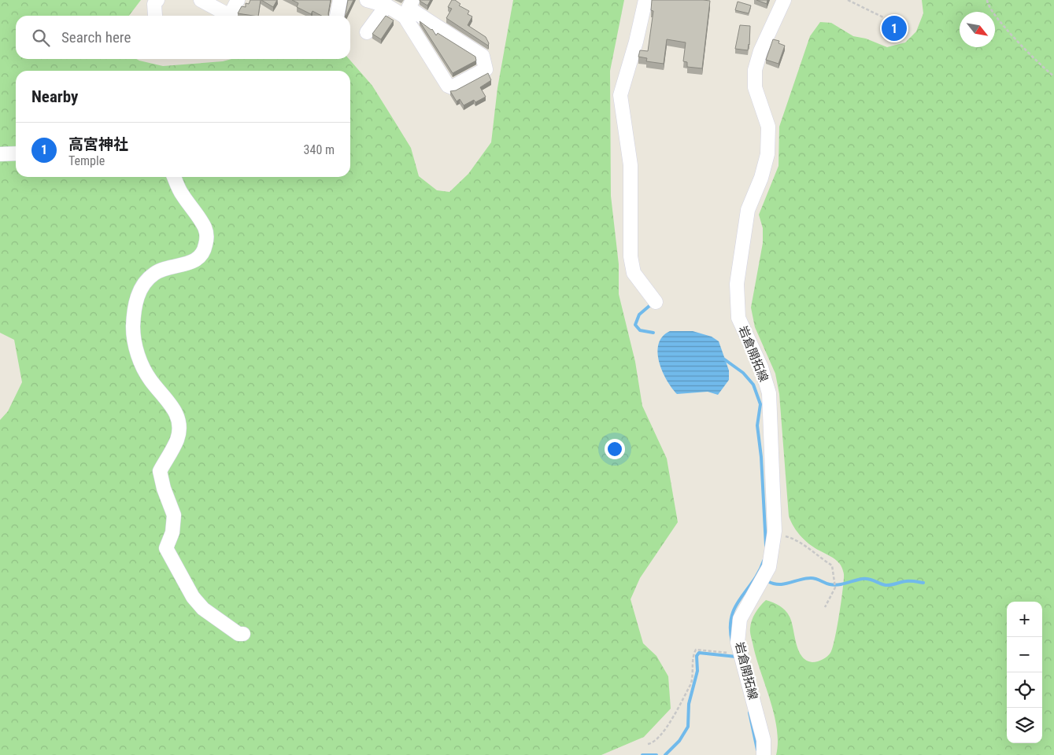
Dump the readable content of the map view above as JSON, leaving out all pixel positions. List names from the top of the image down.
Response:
{
  "streets": {
    "street": ["岩倉開拓線"]
  },
  "north": "bottom right",
  "page": {
    "pins": "1",
    "search": "Search here",
    "heading": "Nearby",
    "list": [
      {
        "mark": "1",
        "name": "高宮神社",
        "note": "Temple",
        "value": "340 m"
      }
    ],
    "map_buttons": ["+", "−"]
  }
}
